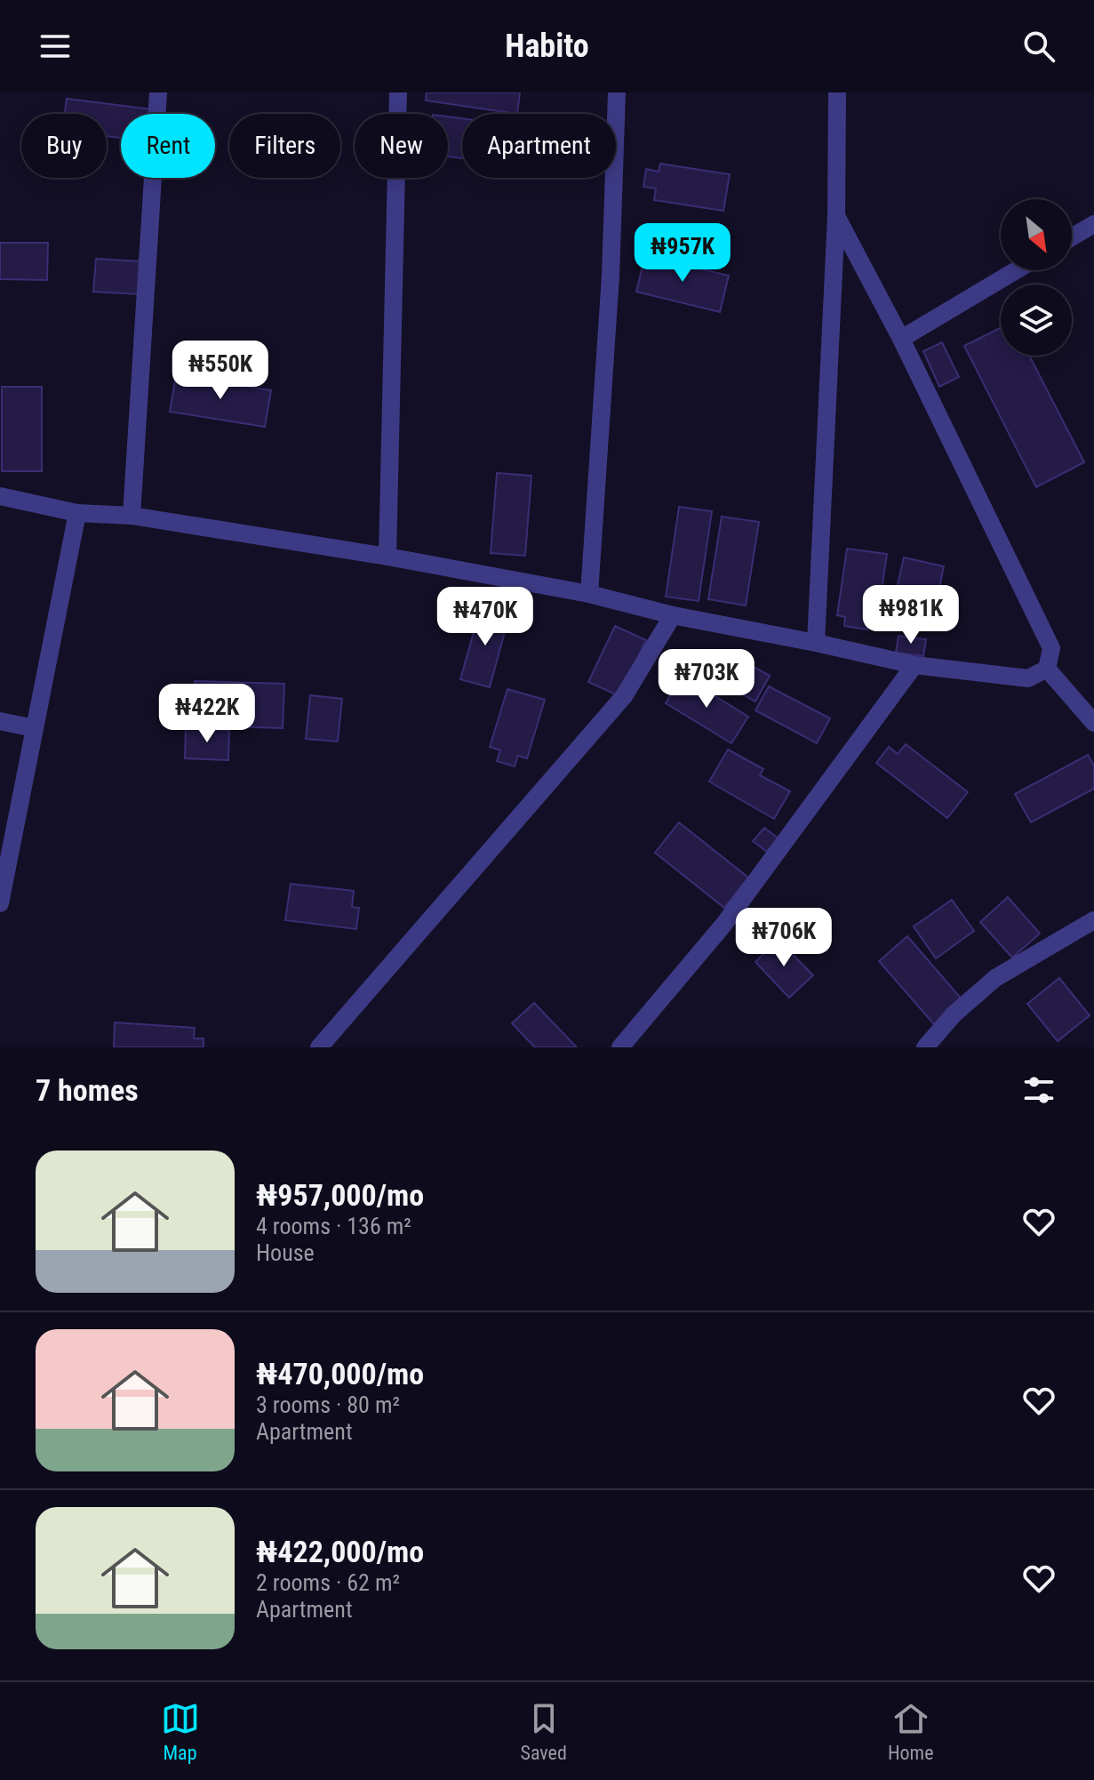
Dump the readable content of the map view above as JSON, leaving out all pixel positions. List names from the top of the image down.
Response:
{
  "north": "bottom right",
  "page": {
    "header": "Habito",
    "chip": [
      "Buy",
      "Rent",
      "Filters",
      "New",
      "Apartment"
    ],
    "price": [
      "₦957K",
      "₦550K",
      "₦981K",
      "₦470K",
      "₦703K",
      "₦422K",
      "₦706K"
    ],
    "heading": "7 homes",
    "list": [
      {
        "name": "₦957,000/mo",
        "note": "4 rooms · 136 m² · House"
      },
      {
        "name": "₦470,000/mo",
        "note": "3 rooms · 80 m² · Apartment"
      },
      {
        "name": "₦422,000/mo",
        "note": "2 rooms · 62 m² · Apartment"
      }
    ],
    "tabs": ["Map", "Saved", "Home"]
  }
}
